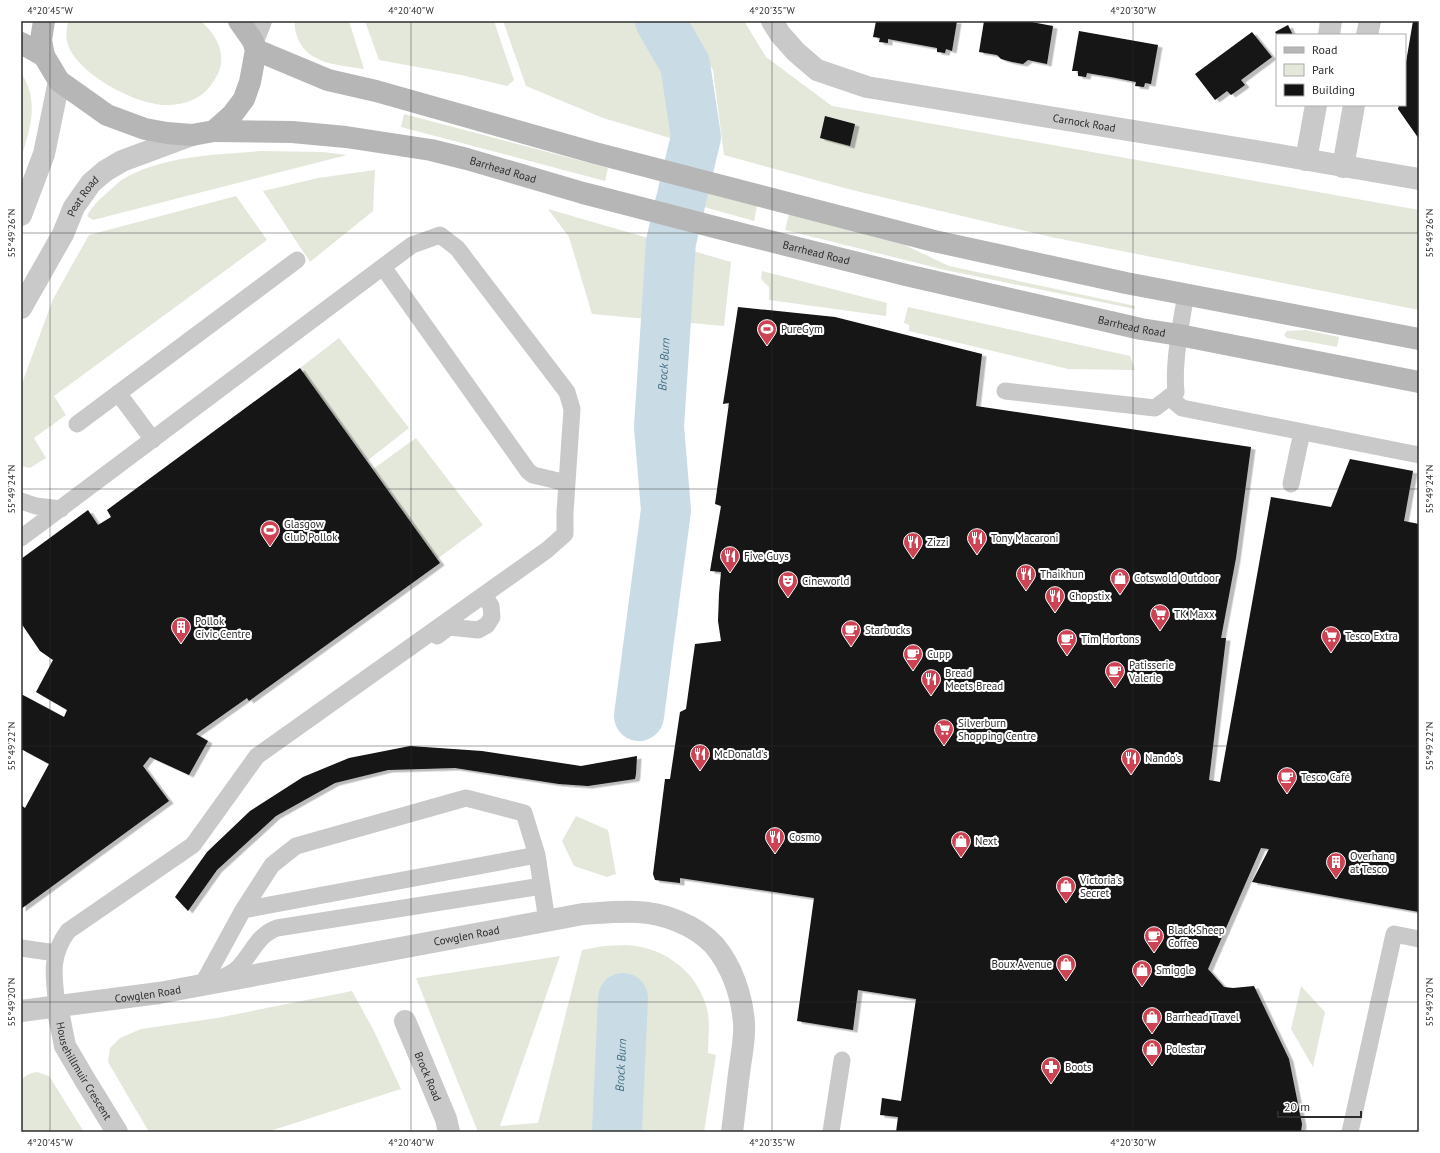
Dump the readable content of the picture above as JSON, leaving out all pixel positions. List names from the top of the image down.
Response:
{
  "streets": {
    "main road": ["Barrhead Road"],
    "street": [
      "Carnock Road",
      "Peat Road",
      "Cowglen Road",
      "Househillmuir Crescent",
      "Brock Road"
    ]
  },
  "crossings": [
    ["Cowglen Road", "Househillmuir Crescent"]
  ],
  "water": ["Brock Burn"],
  "places": {
    "sports": ["PureGym", "Glasgow Club Pollok"],
    "restaurant": [
      "Tony Macaroni",
      "Zizzi",
      "Five Guys",
      "Thaikhun",
      "Chopstix",
      "Bread Meets Bread",
      "McDonald's",
      "Nando's",
      "Cosmo"
    ],
    "shop": [
      "Cotswold Outdoor",
      "Next",
      "Victoria's Secret",
      "Boux Avenue",
      "Smiggle",
      "Barrhead Travel",
      "Polestar"
    ],
    "theatre": ["Cineworld"],
    "supermarket": ["TK Maxx", "Tesco Extra", "Silverburn Shopping Centre"],
    "building": ["Pollok Civic Centre", "Overhang at Tesco"],
    "cafe": [
      "Starbucks",
      "Tim Hortons",
      "Cupp",
      "Patisserie Valerie",
      "Tesco Café",
      "Black Sheep Coffee"
    ],
    "pharmacy": ["Boots"]
  },
  "legend": ["Road", "Park", "Building"],
  "scale_bar": "20 m",
  "coordinates": [
    "4°20'45\"W",
    "4°20'40\"W",
    "4°20'35\"W",
    "4°20'30\"W",
    "55°49'26\"N",
    "55°49'24\"N",
    "55°49'22\"N",
    "55°49'20\"N"
  ]
}
